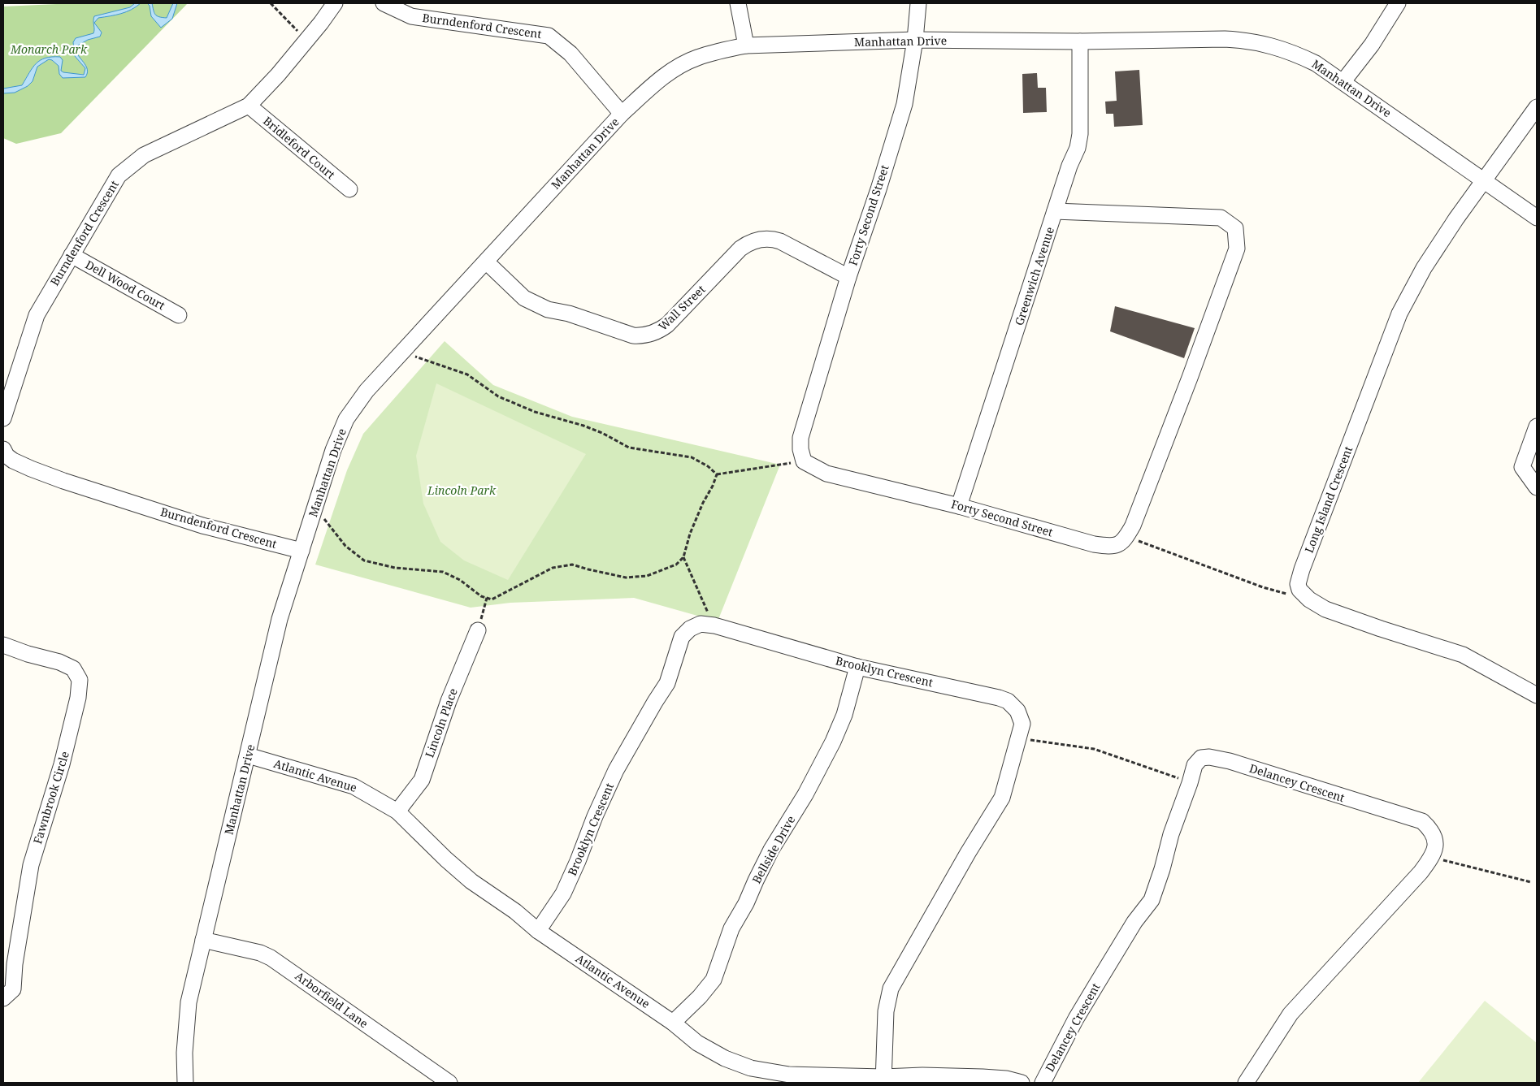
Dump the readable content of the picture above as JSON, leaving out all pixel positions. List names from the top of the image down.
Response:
{
  "streets": {
    "street": [
      "Burndenford Crescent",
      "Manhattan Drive",
      "Bridleford Court",
      "Forty Second Street",
      "Greenwich Avenue",
      "Dell Wood Court",
      "Wall Street",
      "Long Island Crescent",
      "Brooklyn Crescent",
      "Lincoln Place",
      "Atlantic Avenue",
      "Delancey Crescent",
      "Fawnbrook Circle",
      "Bellside Drive",
      "Arborfield Lane"
    ]
  },
  "crossings": [
    ["Burndenford Crescent", "Manhattan Drive"],
    ["Burndenford Crescent", "Bridleford Court"],
    ["Burndenford Crescent", "Dell Wood Court"],
    ["Manhattan Drive", "Forty Second Street"],
    ["Manhattan Drive", "Greenwich Avenue"],
    ["Manhattan Drive", "Wall Street"],
    ["Manhattan Drive", "Long Island Crescent"],
    ["Manhattan Drive", "Atlantic Avenue"],
    ["Manhattan Drive", "Arborfield Lane"],
    ["Forty Second Street", "Greenwich Avenue"],
    ["Forty Second Street", "Wall Street"],
    ["Brooklyn Crescent", "Atlantic Avenue"],
    ["Brooklyn Crescent", "Bellside Drive"],
    ["Lincoln Place", "Atlantic Avenue"],
    ["Atlantic Avenue", "Bellside Drive"]
  ],
  "parks": ["Monarch Park", "Lincoln Park"]
}
